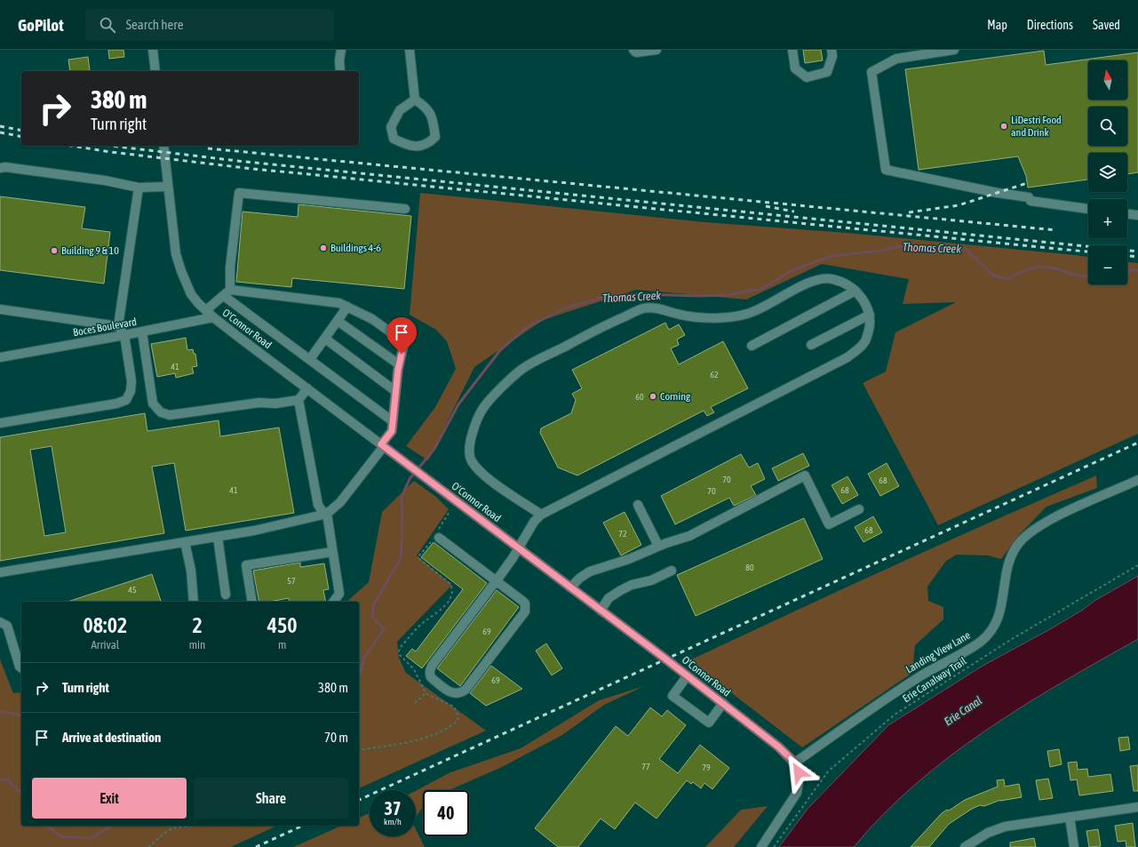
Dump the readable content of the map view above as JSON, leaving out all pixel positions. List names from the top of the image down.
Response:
{
  "streets": {
    "street": ["Boces Boulevard", "O'Connor Road", "Landing View Lane"],
    "path": ["Erie Canalway Trail"]
  },
  "crossings": [
    ["Boces Boulevard", "O'Connor Road"],
    ["O'Connor Road", "Landing View Lane"]
  ],
  "water": ["Thomas Creek", "Erie Canal"],
  "places": [
    "LiDestri Food and Drink",
    "Buildings 4-6",
    "Building 9 & 10",
    "Corning"
  ],
  "house_numbers": [
    "41",
    "62",
    "60",
    "70",
    "68",
    "41",
    "68",
    "70",
    "68",
    "72",
    "80",
    "57",
    "45",
    "69",
    "69",
    "77",
    "79"
  ],
  "north": "top",
  "page": {
    "header": "GoPilot",
    "search": "Search here",
    "nav": ["Map", "Directions", "Saved"],
    "map_buttons": ["+", "−"],
    "turn": ["380 m", "Turn right"],
    "eta": [
      "08:02",
      "Arrival",
      "2",
      "min",
      "450",
      "m"
    ],
    "list": [
      {
        "name": "Turn right",
        "value": "380 m"
      },
      {
        "name": "Arrive at destination",
        "value": "70 m"
      }
    ],
    "buttons": ["Exit", "Share"],
    "speed": "37 km/h",
    "limit": "40"
  }
}
